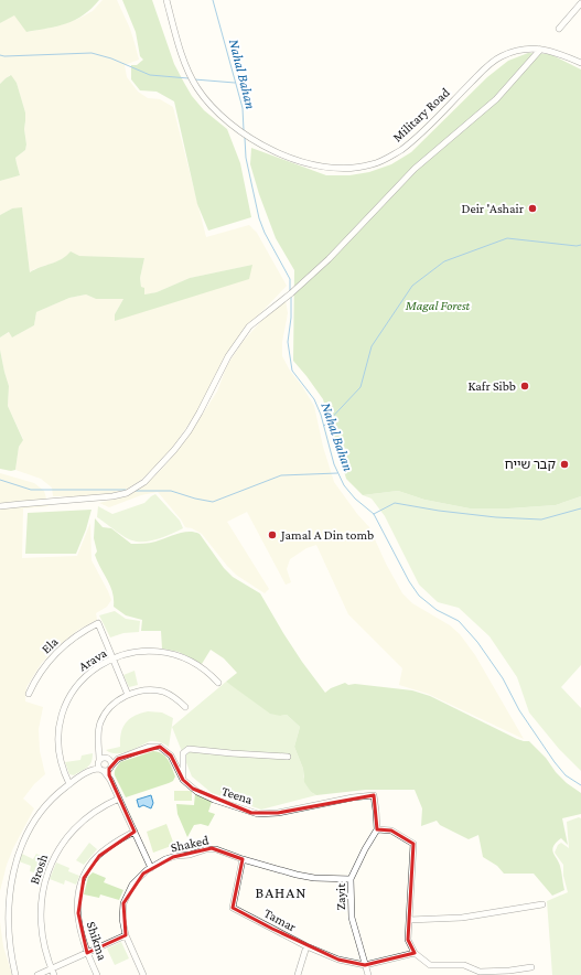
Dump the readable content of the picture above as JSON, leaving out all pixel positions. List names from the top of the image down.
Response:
{
  "streets": {
    "street": [
      "Military Road",
      "Ela",
      "Arava",
      "Teena",
      "Shaked",
      "Brosh",
      "Zayit",
      "Tamar",
      "Shikma"
    ]
  },
  "crossings": [
    ["Ela", "Arava"],
    ["Arava", "Teena"],
    ["Teena", "Zayit"],
    ["Shaked", "Zayit"],
    ["Shaked", "Tamar"],
    ["Zayit", "Tamar"]
  ],
  "districts": ["BAHAN"],
  "water": ["Nahal Bahan"],
  "parks": ["Magal Forest"],
  "places": [
    "Deir 'Ashair",
    "Kafr Sibb",
    "קבר שייח",
    "Jamal A Din tomb"
  ]
}
